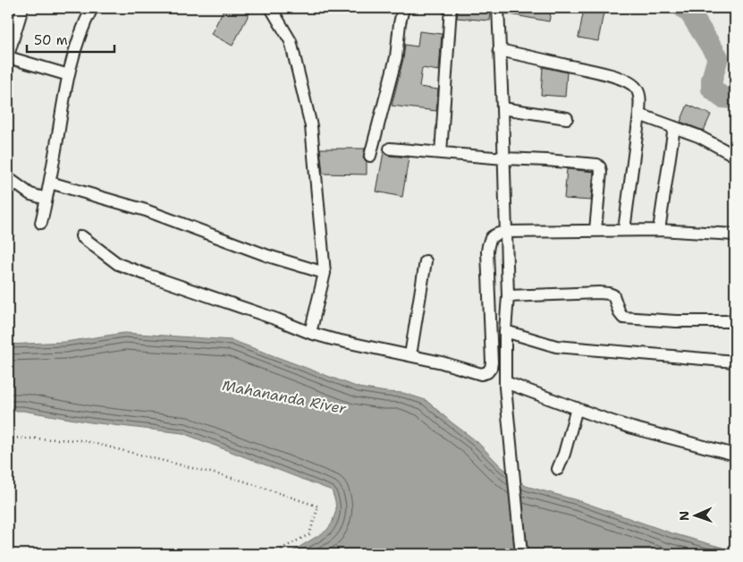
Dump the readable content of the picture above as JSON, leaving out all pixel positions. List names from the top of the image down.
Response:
{
  "water": ["Mahananda River"],
  "scale_bar": "50 m",
  "north": "left"
}
